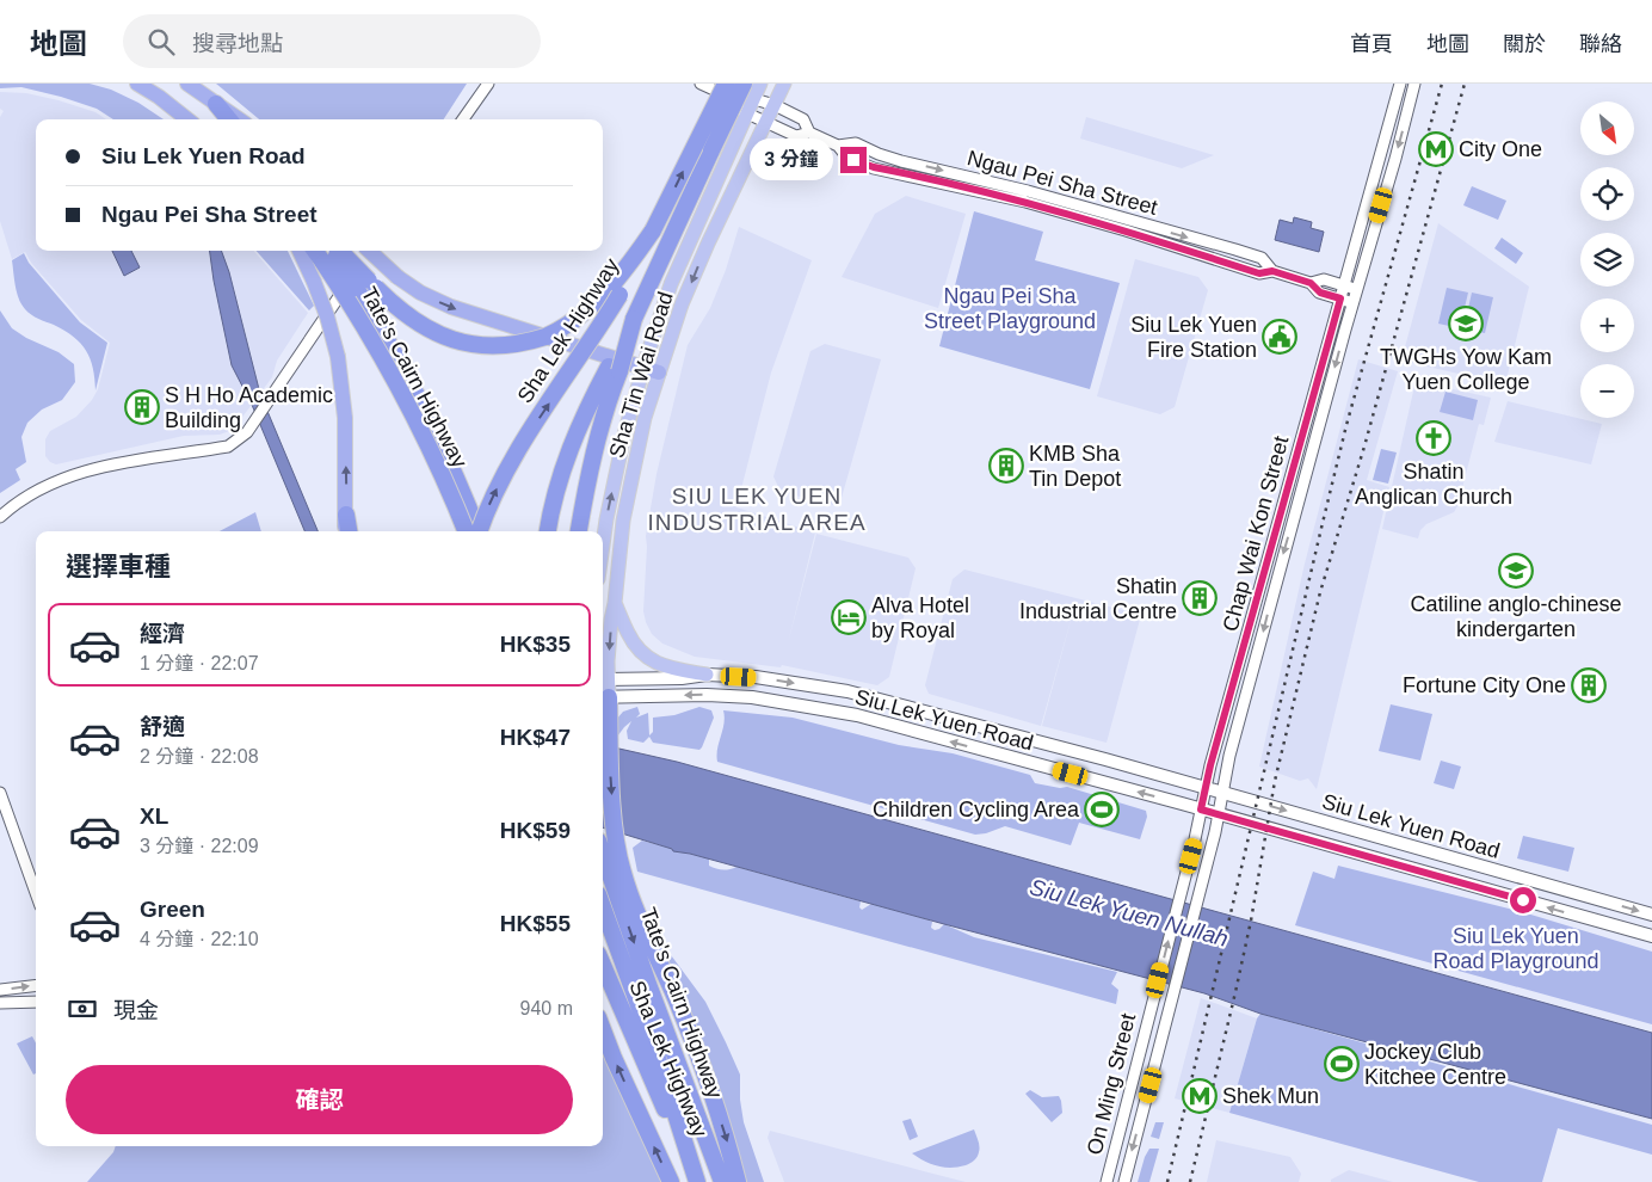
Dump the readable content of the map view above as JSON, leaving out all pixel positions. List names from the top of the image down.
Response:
{
  "streets": {
    "highway": ["Sha Lek Highway", "Tate's Cairn Highway"],
    "main road": ["Sha Tin Wai Road", "Siu Lek Yuen Road"],
    "street": ["Ngau Pei Sha Street", "Chap Wai Kon Street", "On Ming Street"]
  },
  "crossings": [
    ["Ngau Pei Sha Street", "Sha Lek Highway"],
    ["Ngau Pei Sha Street", "Sha Tin Wai Road"],
    ["Ngau Pei Sha Street", "Chap Wai Kon Street"],
    ["Sha Lek Highway", "Tate's Cairn Highway"],
    ["Sha Tin Wai Road", "Siu Lek Yuen Road"],
    ["Chap Wai Kon Street", "Siu Lek Yuen Road"],
    ["Chap Wai Kon Street", "On Ming Street"],
    ["Siu Lek Yuen Road", "On Ming Street"]
  ],
  "districts": ["SIU LEK YUEN INDUSTRIAL AREA"],
  "water": ["Siu Lek Yuen Nullah"],
  "parks": ["Ngau Pei Sha Street Playground", "Siu Lek Yuen Road Playground"],
  "places": {
    "metro station": ["City One", "Shek Mun"],
    "school or university": ["TWGHs Yow Kam Yuen College", "Catiline anglo-chinese kindergarten"],
    "public building": ["Siu Lek Yuen Fire Station"],
    "building": [
      "S H Ho Academic Building",
      "KMB Sha Tin Depot",
      "Shatin Industrial Centre",
      "Fortune City One"
    ],
    "church": ["Shatin Anglican Church"],
    "hotel": ["Alva Hotel by Royal"],
    "sports": ["Children Cycling Area", "Jockey Club Kitchee Centre"]
  },
  "north": "bottom right",
  "page": {
    "header": "地圖",
    "search": "搜尋地點",
    "nav": [
      "首頁",
      "地圖",
      "關於",
      "聯絡"
    ],
    "map_buttons": ["+", "−"],
    "banner": ["Siu Lek Yuen Road", "Ngau Pei Sha Street"],
    "bubble": "3 分鐘",
    "heading": "選擇車種",
    "list": [
      {
        "name": "經濟",
        "note": "1 分鐘 · 22:07",
        "value": "HK$35"
      },
      {
        "name": "舒適",
        "note": "2 分鐘 · 22:08",
        "value": "HK$47"
      },
      {
        "name": "XL",
        "note": "3 分鐘 · 22:09",
        "value": "HK$59"
      },
      {
        "name": "Green",
        "note": "4 分鐘 · 22:10",
        "value": "HK$55"
      }
    ],
    "pay": ["現金", "940 m"],
    "buttons": "確認"
  }
}
